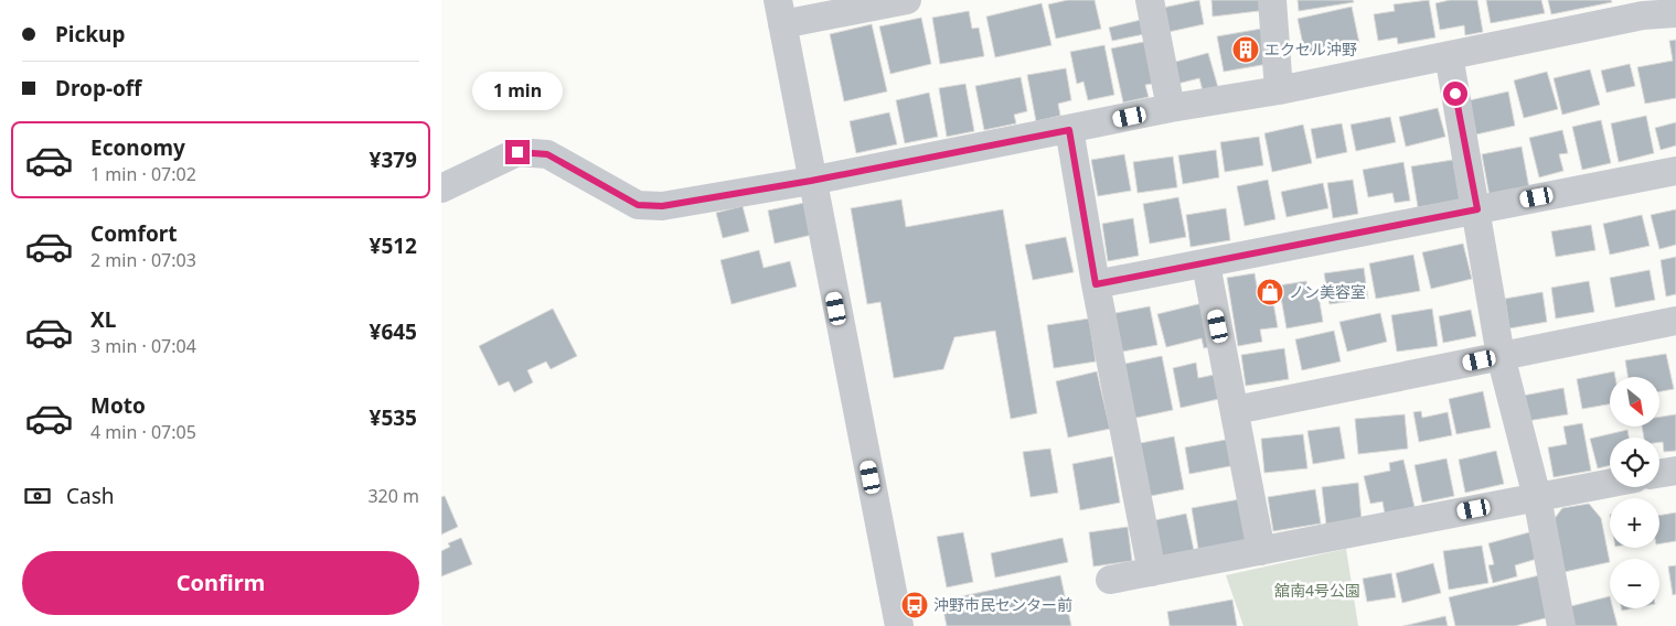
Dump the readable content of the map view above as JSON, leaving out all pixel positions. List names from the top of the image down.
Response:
{
  "parks": ["舘南4号公園"],
  "places": {
    "building": ["エクセル沖野"],
    "shop": ["ノン美容室"],
    "bus stop": ["沖野市民センター前"]
  },
  "north": "bottom right",
  "page": {
    "banner": ["Pickup", "Drop-off"],
    "bubble": "1 min",
    "list": [
      {
        "name": "Economy",
        "note": "1 min · 07:02",
        "value": "¥379"
      },
      {
        "name": "Comfort",
        "note": "2 min · 07:03",
        "value": "¥512"
      },
      {
        "name": "XL",
        "note": "3 min · 07:04",
        "value": "¥645"
      },
      {
        "name": "Moto",
        "note": "4 min · 07:05",
        "value": "¥535"
      }
    ],
    "map_buttons": ["+", "−"],
    "pay": ["Cash", "320 m"],
    "buttons": "Confirm"
  }
}
